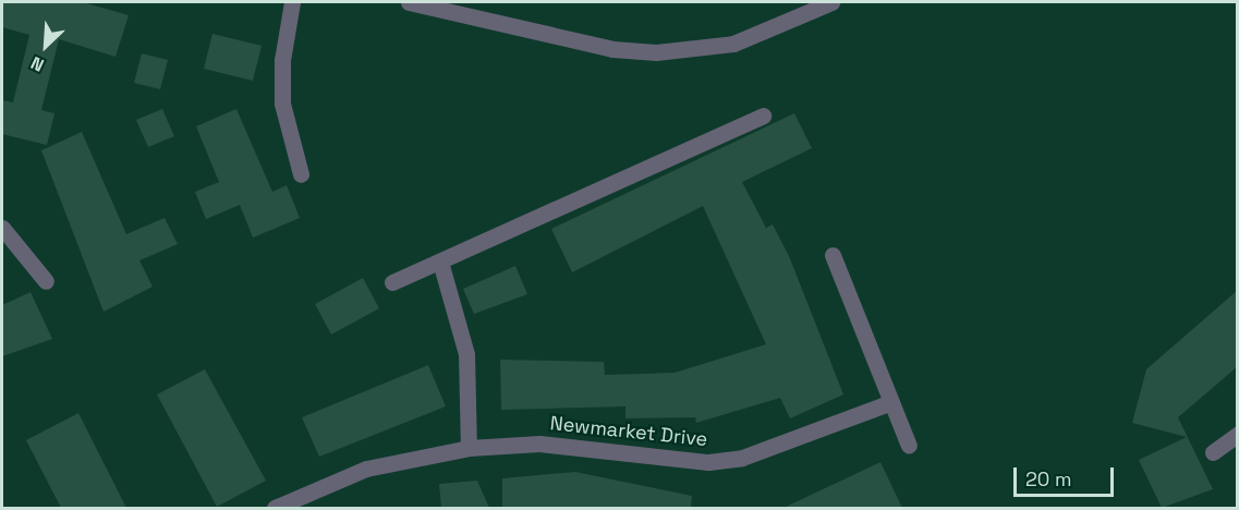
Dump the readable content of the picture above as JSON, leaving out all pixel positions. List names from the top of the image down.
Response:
{
  "streets": {
    "street": ["Newmarket Drive"]
  },
  "scale_bar": "20 m",
  "north": "bottom left"
}
